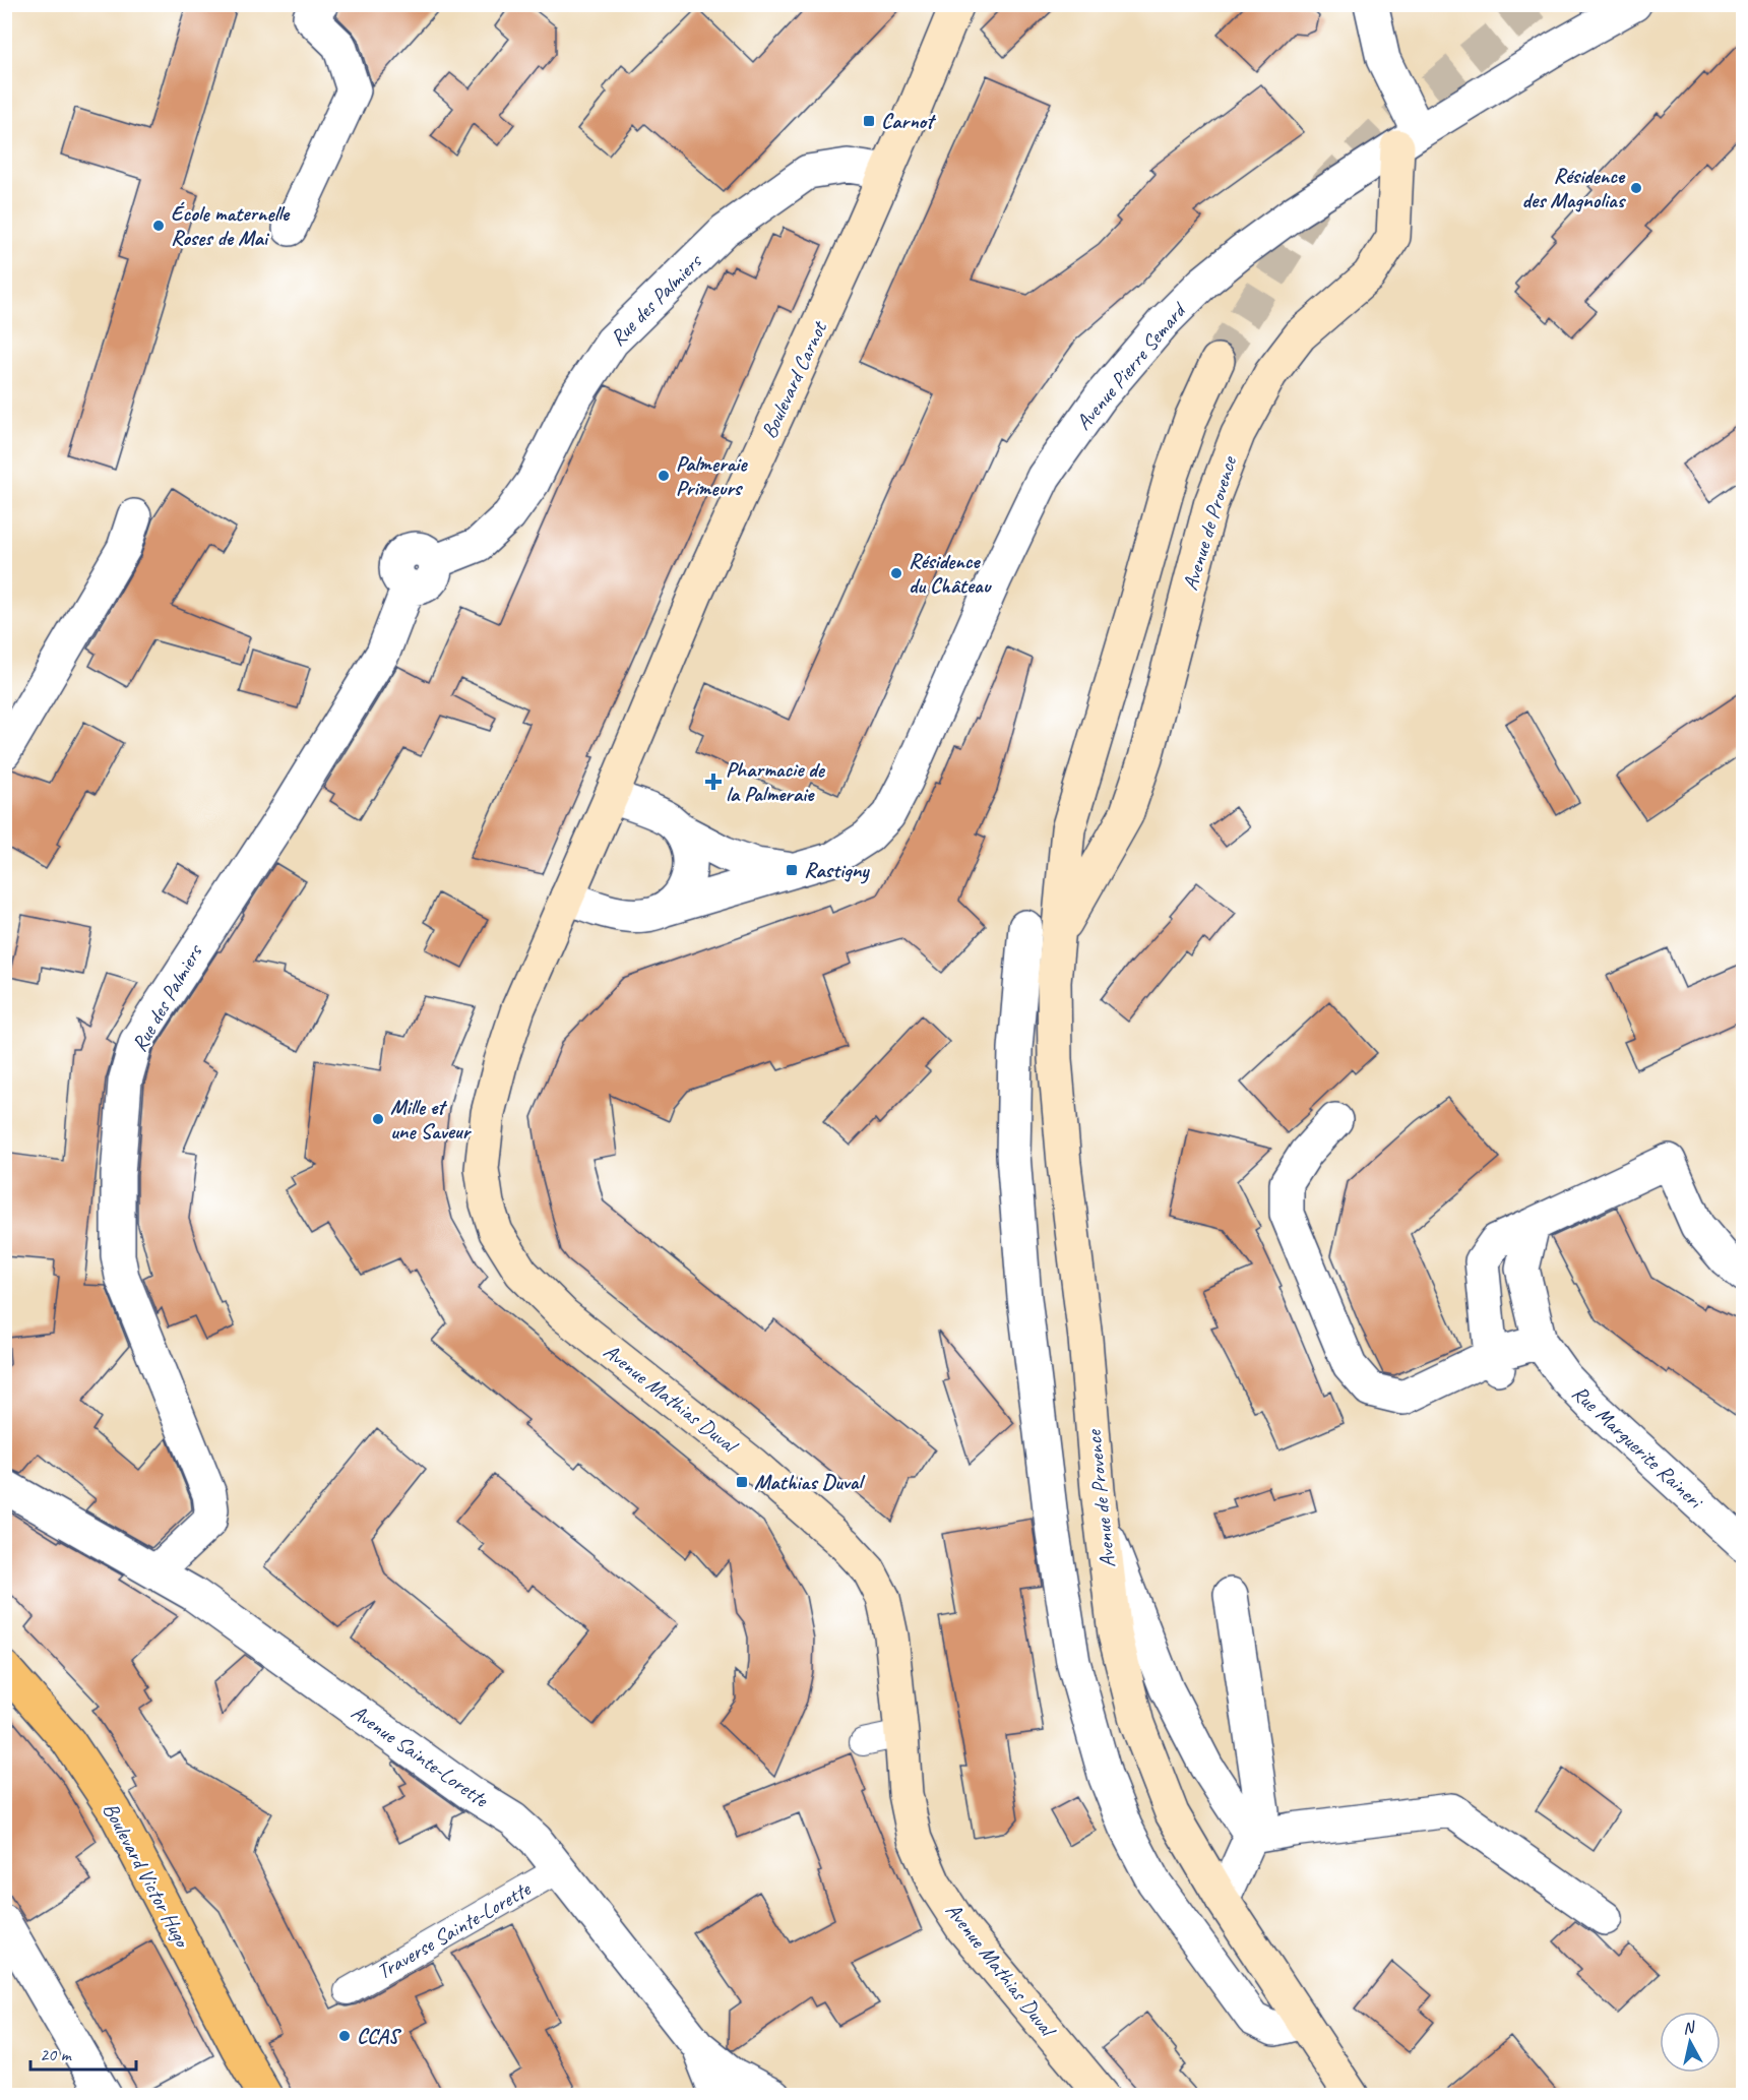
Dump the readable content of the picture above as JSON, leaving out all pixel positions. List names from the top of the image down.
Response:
{
  "streets": {
    "main road": [
      "Boulevard Carnot",
      "Avenue de Provence",
      "Avenue Mathias Duval",
      "Boulevard Victor Hugo"
    ],
    "street": [
      "Rue des Palmiers",
      "Avenue Pierre Semard",
      "Rue Marguerite Raineri",
      "Avenue Sainte-Lorette",
      "Traverse Sainte-Lorette"
    ]
  },
  "crossings": [
    ["Rue des Palmiers", "Boulevard Carnot"],
    ["Rue des Palmiers", "Avenue Sainte-Lorette"],
    ["Avenue Pierre Semard", "Boulevard Carnot"],
    ["Avenue Pierre Semard", "Avenue de Provence"],
    ["Avenue Pierre Semard", "Avenue Mathias Duval"],
    ["Boulevard Carnot", "Avenue Mathias Duval"],
    ["Avenue Sainte-Lorette", "Traverse Sainte-Lorette"]
  ],
  "places": {
    "transit": ["Carnot", "Rastigny", "Mathias Duval"],
    "other": [
      "Résidence des Magnolias",
      "École maternelle Roses de Mai",
      "Palmeraie Primeurs",
      "Résidence du Château",
      "Mille et une Saveur",
      "CCAS"
    ],
    "health": ["Pharmacie de la Palmeraie"]
  },
  "scale_bar": "20 m",
  "north": "top"
}
